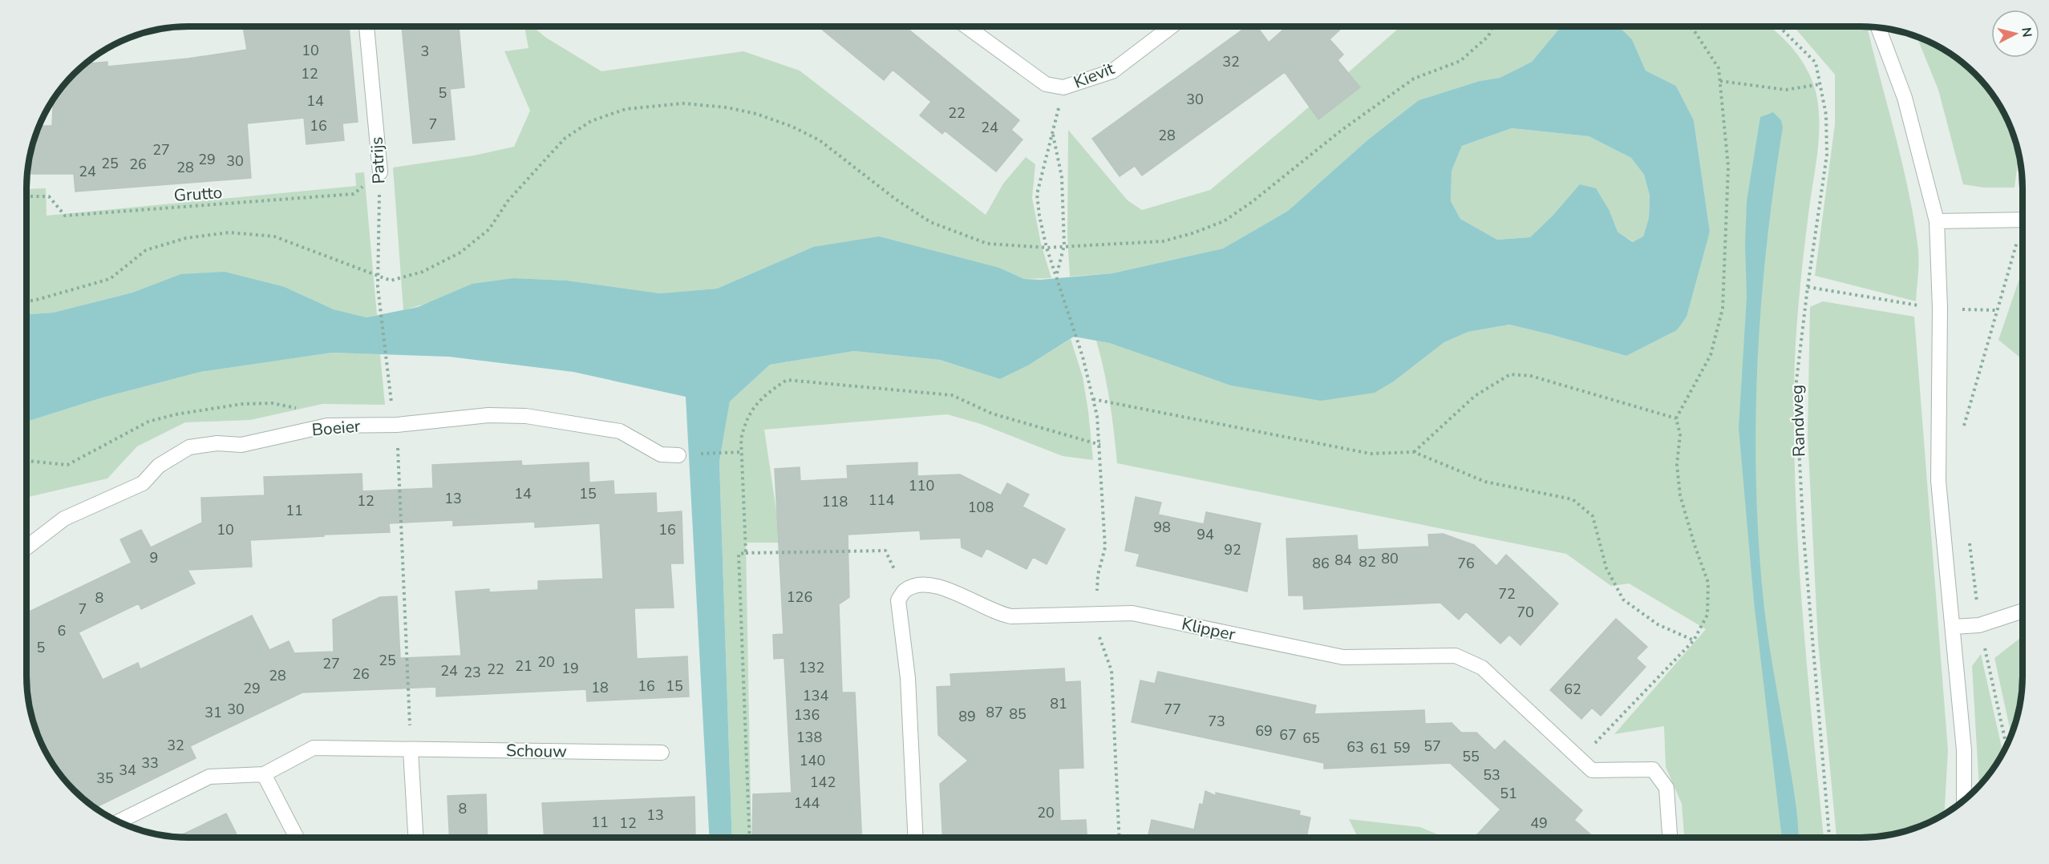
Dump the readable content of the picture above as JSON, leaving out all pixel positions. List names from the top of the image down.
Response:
{
  "streets": {
    "street": [
      "Kievit",
      "Patrijs",
      "Boeier",
      "Klipper",
      "Schouw"
    ],
    "path": ["Grutto", "Randweg"]
  },
  "crossings": [
    ["Patrijs", "Grutto"],
    ["Patrijs", "Boeier"],
    ["Patrijs", "Schouw"]
  ],
  "house_numbers": [
    "10",
    "3",
    "32",
    "12",
    "5",
    "30",
    "14",
    "22",
    "7",
    "16",
    "24",
    "28",
    "27",
    "29",
    "30",
    "25",
    "26",
    "28",
    "24",
    "110",
    "14",
    "15",
    "13",
    "114",
    "12",
    "118",
    "108",
    "11",
    "98",
    "10",
    "16",
    "94",
    "92",
    "9",
    "80",
    "84",
    "82",
    "86",
    "76",
    "72",
    "126",
    "8",
    "7",
    "70",
    "6",
    "5",
    "25",
    "20",
    "27",
    "21",
    "132",
    "19",
    "22",
    "24",
    "23",
    "26",
    "28",
    "16",
    "15",
    "18",
    "29",
    "62",
    "134",
    "81",
    "30",
    "77",
    "31",
    "87",
    "85",
    "136",
    "89",
    "73",
    "69",
    "67",
    "138",
    "65",
    "32",
    "57",
    "63",
    "59",
    "61",
    "55",
    "140",
    "33",
    "34",
    "53",
    "35",
    "142",
    "51",
    "144",
    "8",
    "20",
    "13",
    "11",
    "12",
    "49"
  ],
  "north": "right"
}
